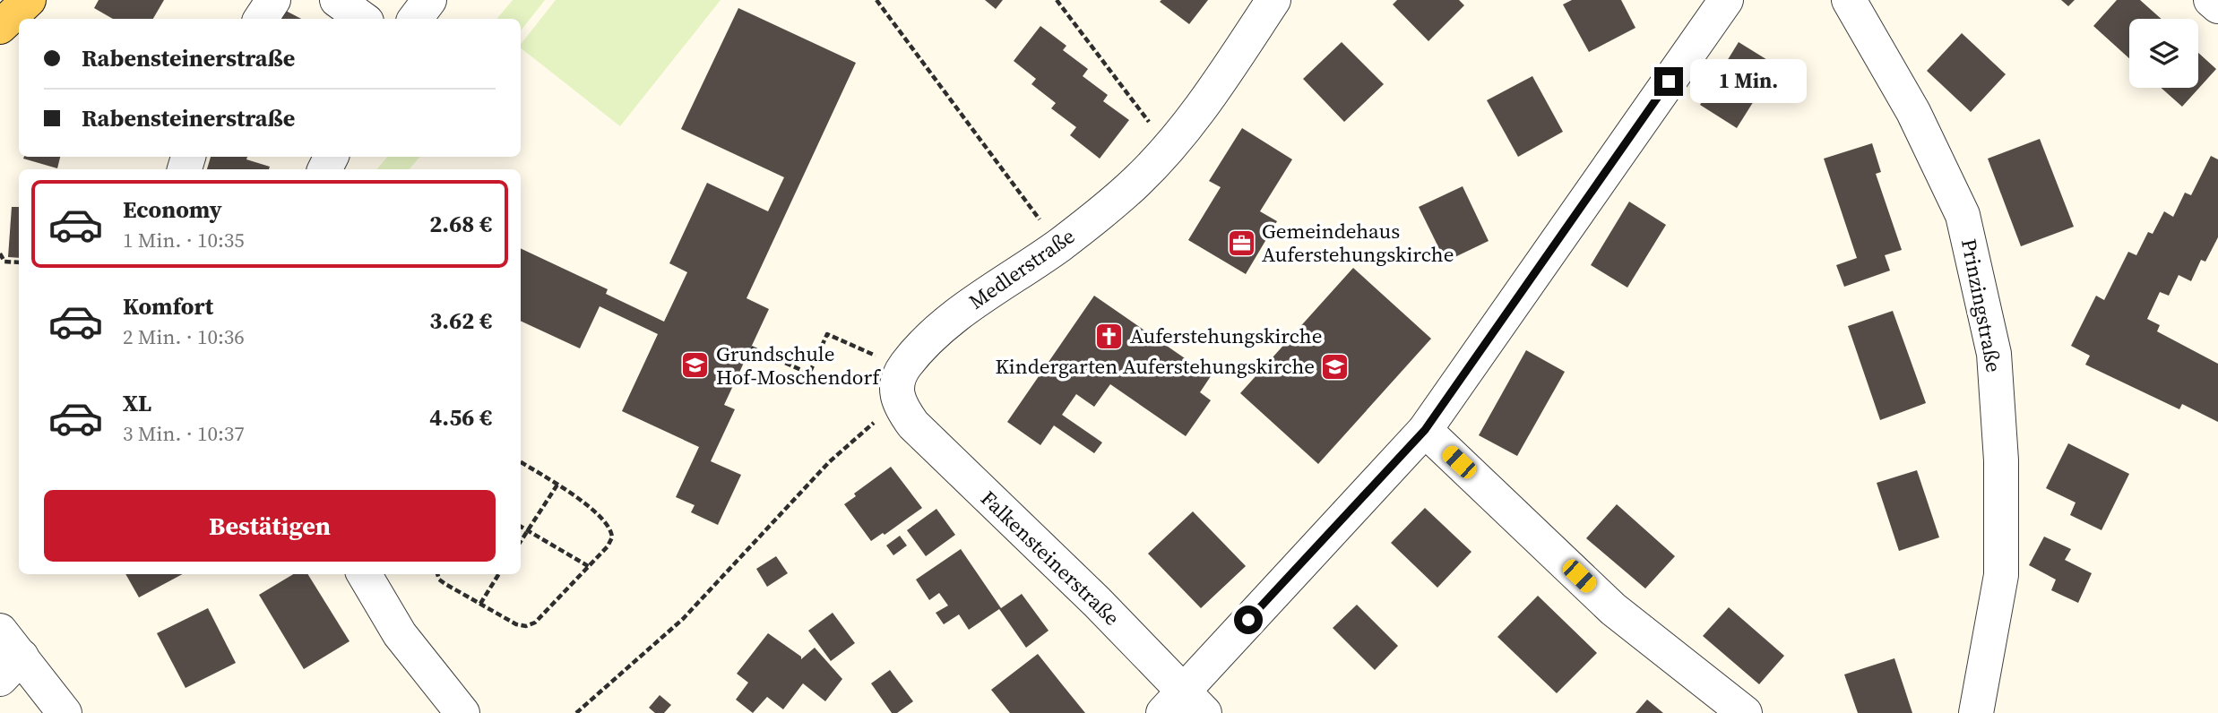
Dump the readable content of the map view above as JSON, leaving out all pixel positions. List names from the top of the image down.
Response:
{
  "streets": {
    "street": ["Medlerstraße", "Prinzingstraße", "Falkensteinerstraße"]
  },
  "places": {
    "office": ["Gemeindehaus Auferstehungskirche"],
    "church": ["Auferstehungskirche"],
    "school or university": ["Grundschule Hof-Moschendorf", "Kindergarten Auferstehungskirche"]
  },
  "page": {
    "banner": ["Rabensteinerstraße", "Rabensteinerstraße"],
    "bubble": "1 Min.",
    "list": [
      {
        "name": "Economy",
        "note": "1 Min. · 10:35",
        "value": "2.68 €"
      },
      {
        "name": "Komfort",
        "note": "2 Min. · 10:36",
        "value": "3.62 €"
      },
      {
        "name": "XL",
        "note": "3 Min. · 10:37",
        "value": "4.56 €"
      }
    ],
    "buttons": "Bestätigen"
  }
}
